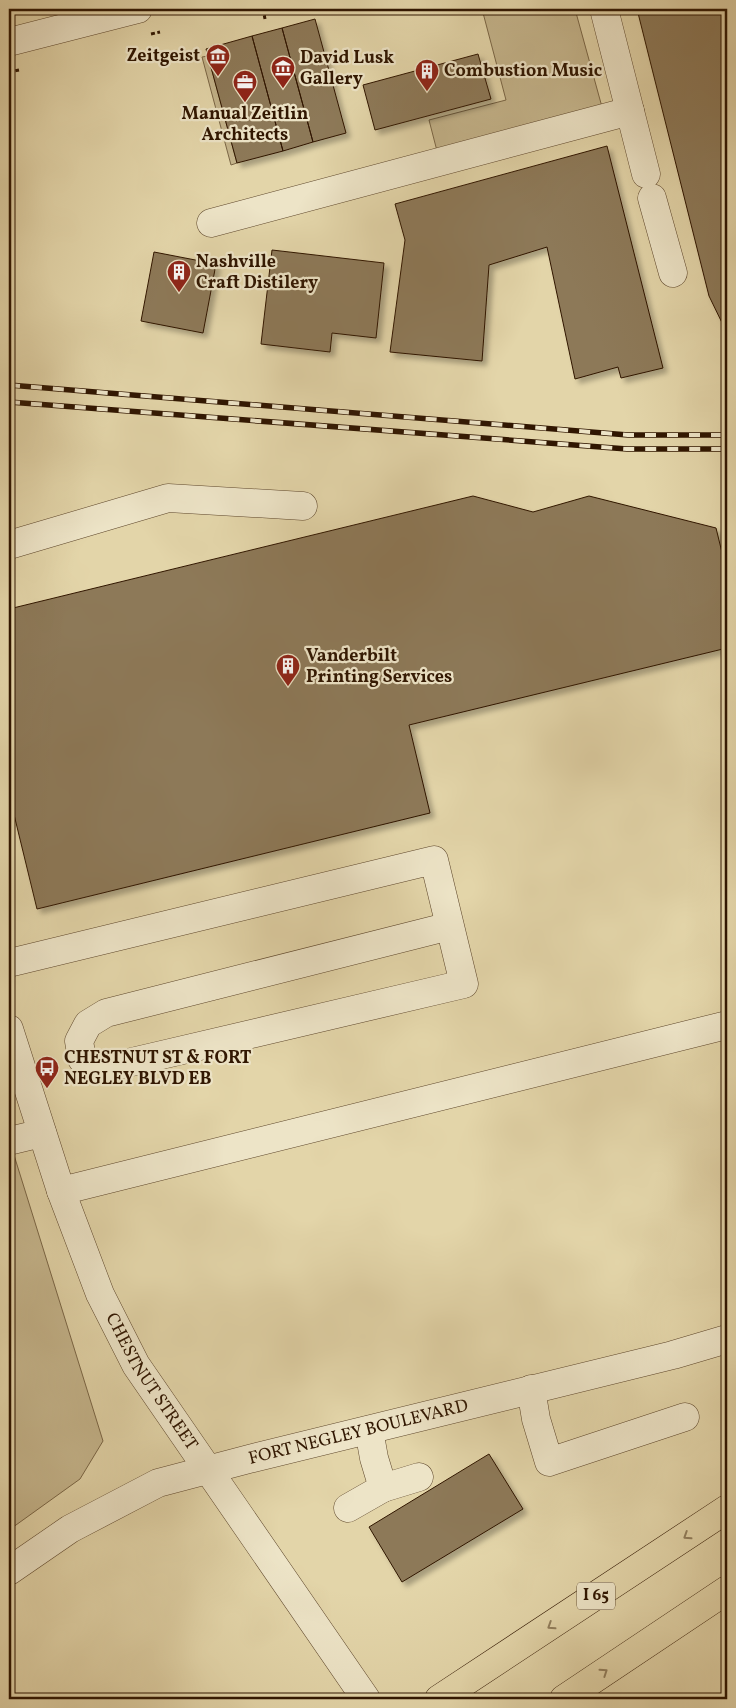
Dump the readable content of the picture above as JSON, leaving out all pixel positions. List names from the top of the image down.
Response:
{
  "streets": {
    "highway": ["I 65"],
    "street": ["CHESTNUT STREET", "FORT NEGLEY BOULEVARD"]
  },
  "crossings": [
    ["CHESTNUT STREET", "FORT NEGLEY BOULEVARD"]
  ],
  "places": {
    "museum": ["Zeitgeist", "David Lusk Gallery"],
    "building": ["Combustion Music", "Nashville Craft Distilery", "Vanderbilt Printing Services"],
    "office": ["Manual Zeitlin Architects"],
    "bus stop": ["CHESTNUT ST & FORT NEGLEY BLVD EB"]
  }
}
